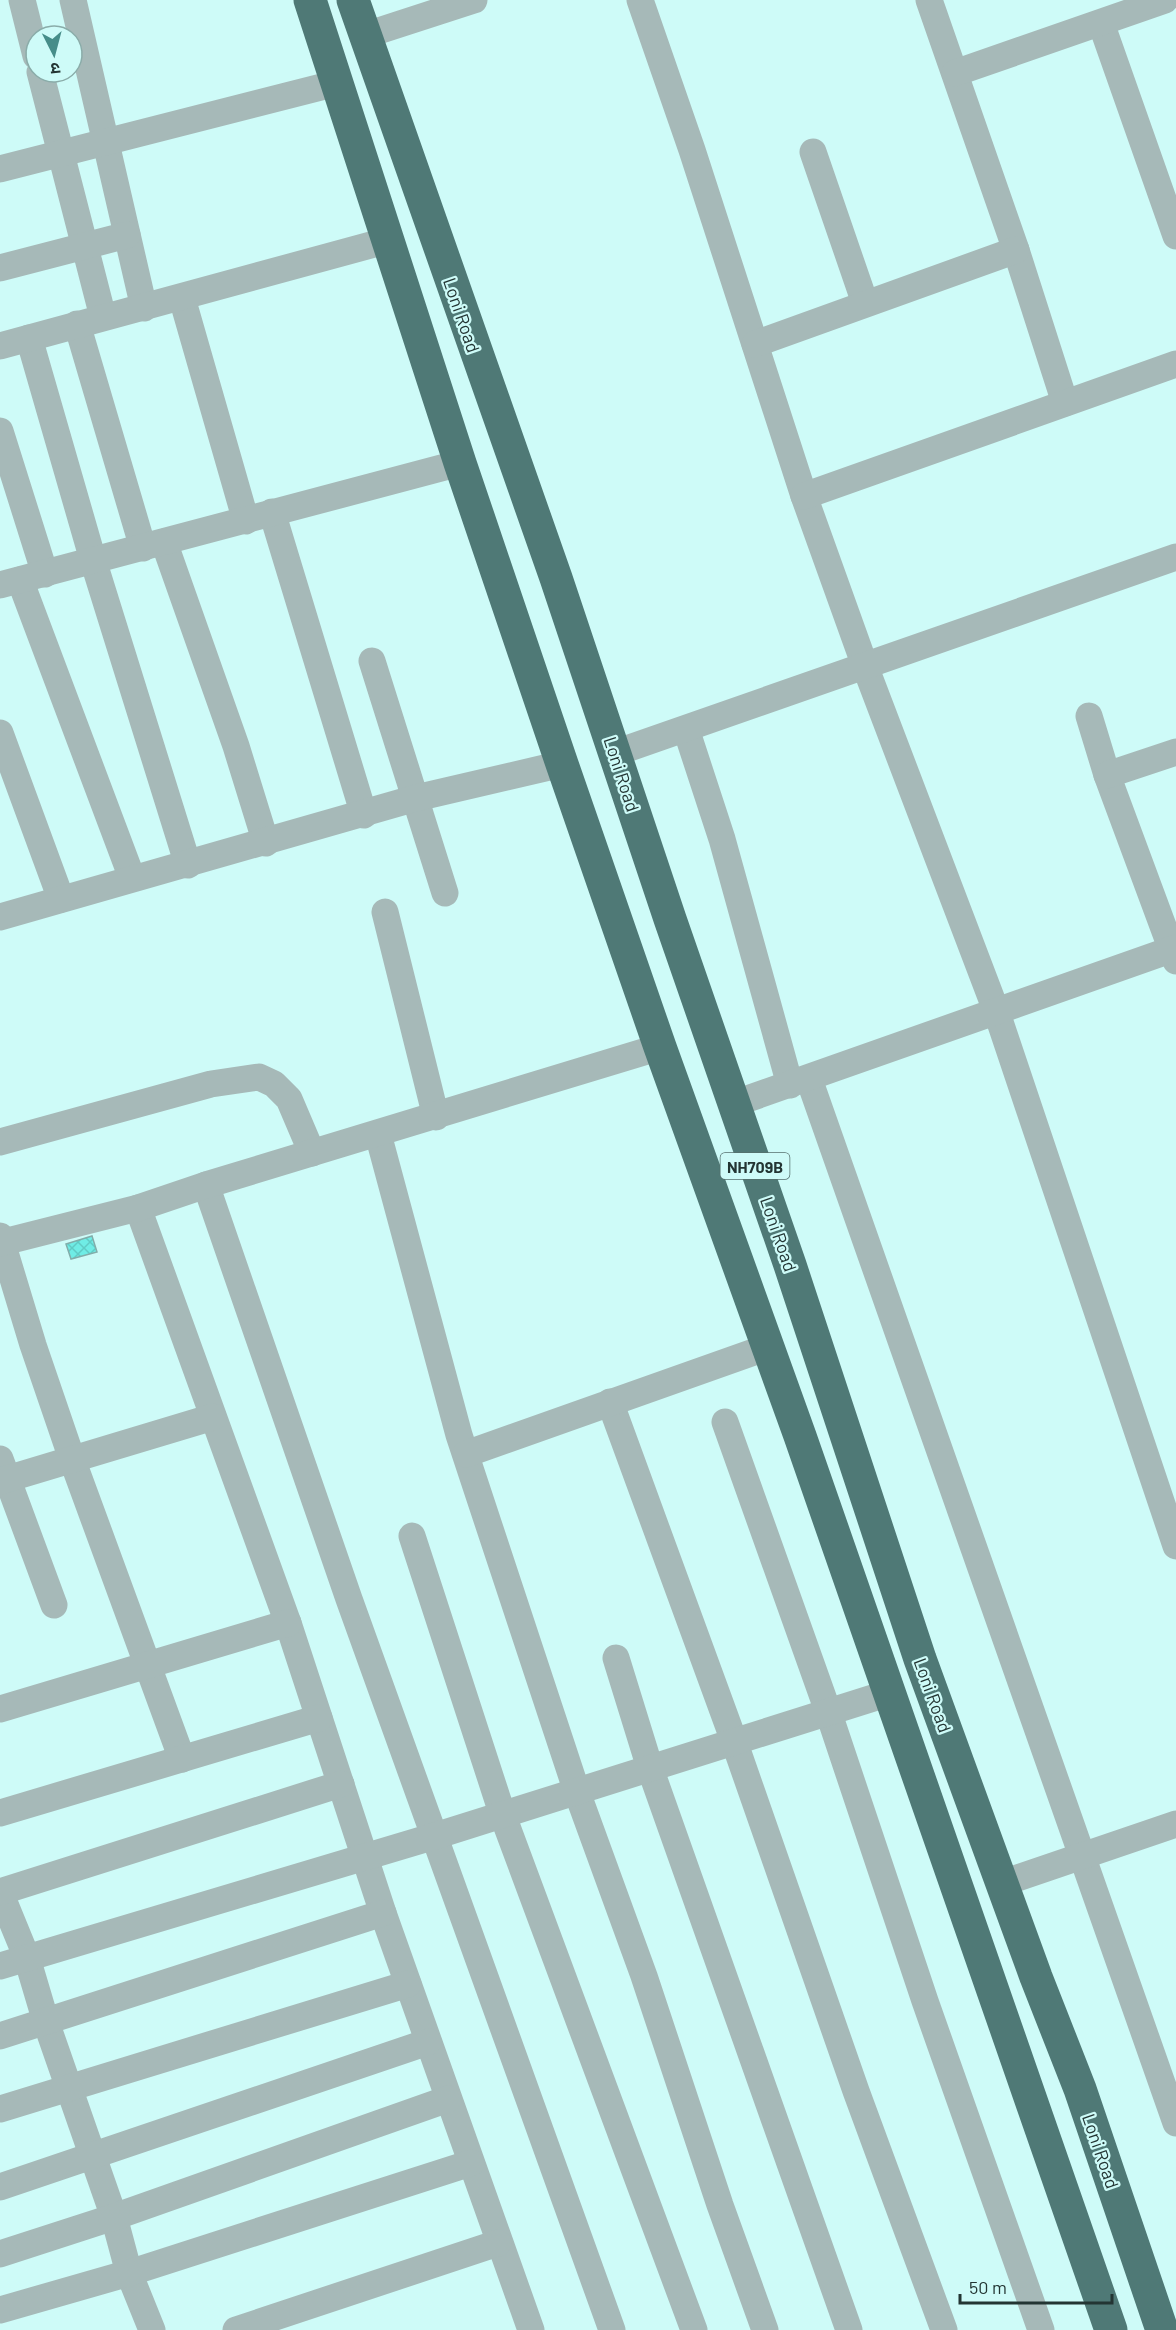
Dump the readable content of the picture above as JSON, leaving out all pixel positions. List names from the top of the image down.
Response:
{
  "streets": {
    "highway": ["Loni Road", "NH709B"]
  },
  "scale_bar": "50 m",
  "north": "bottom"
}
